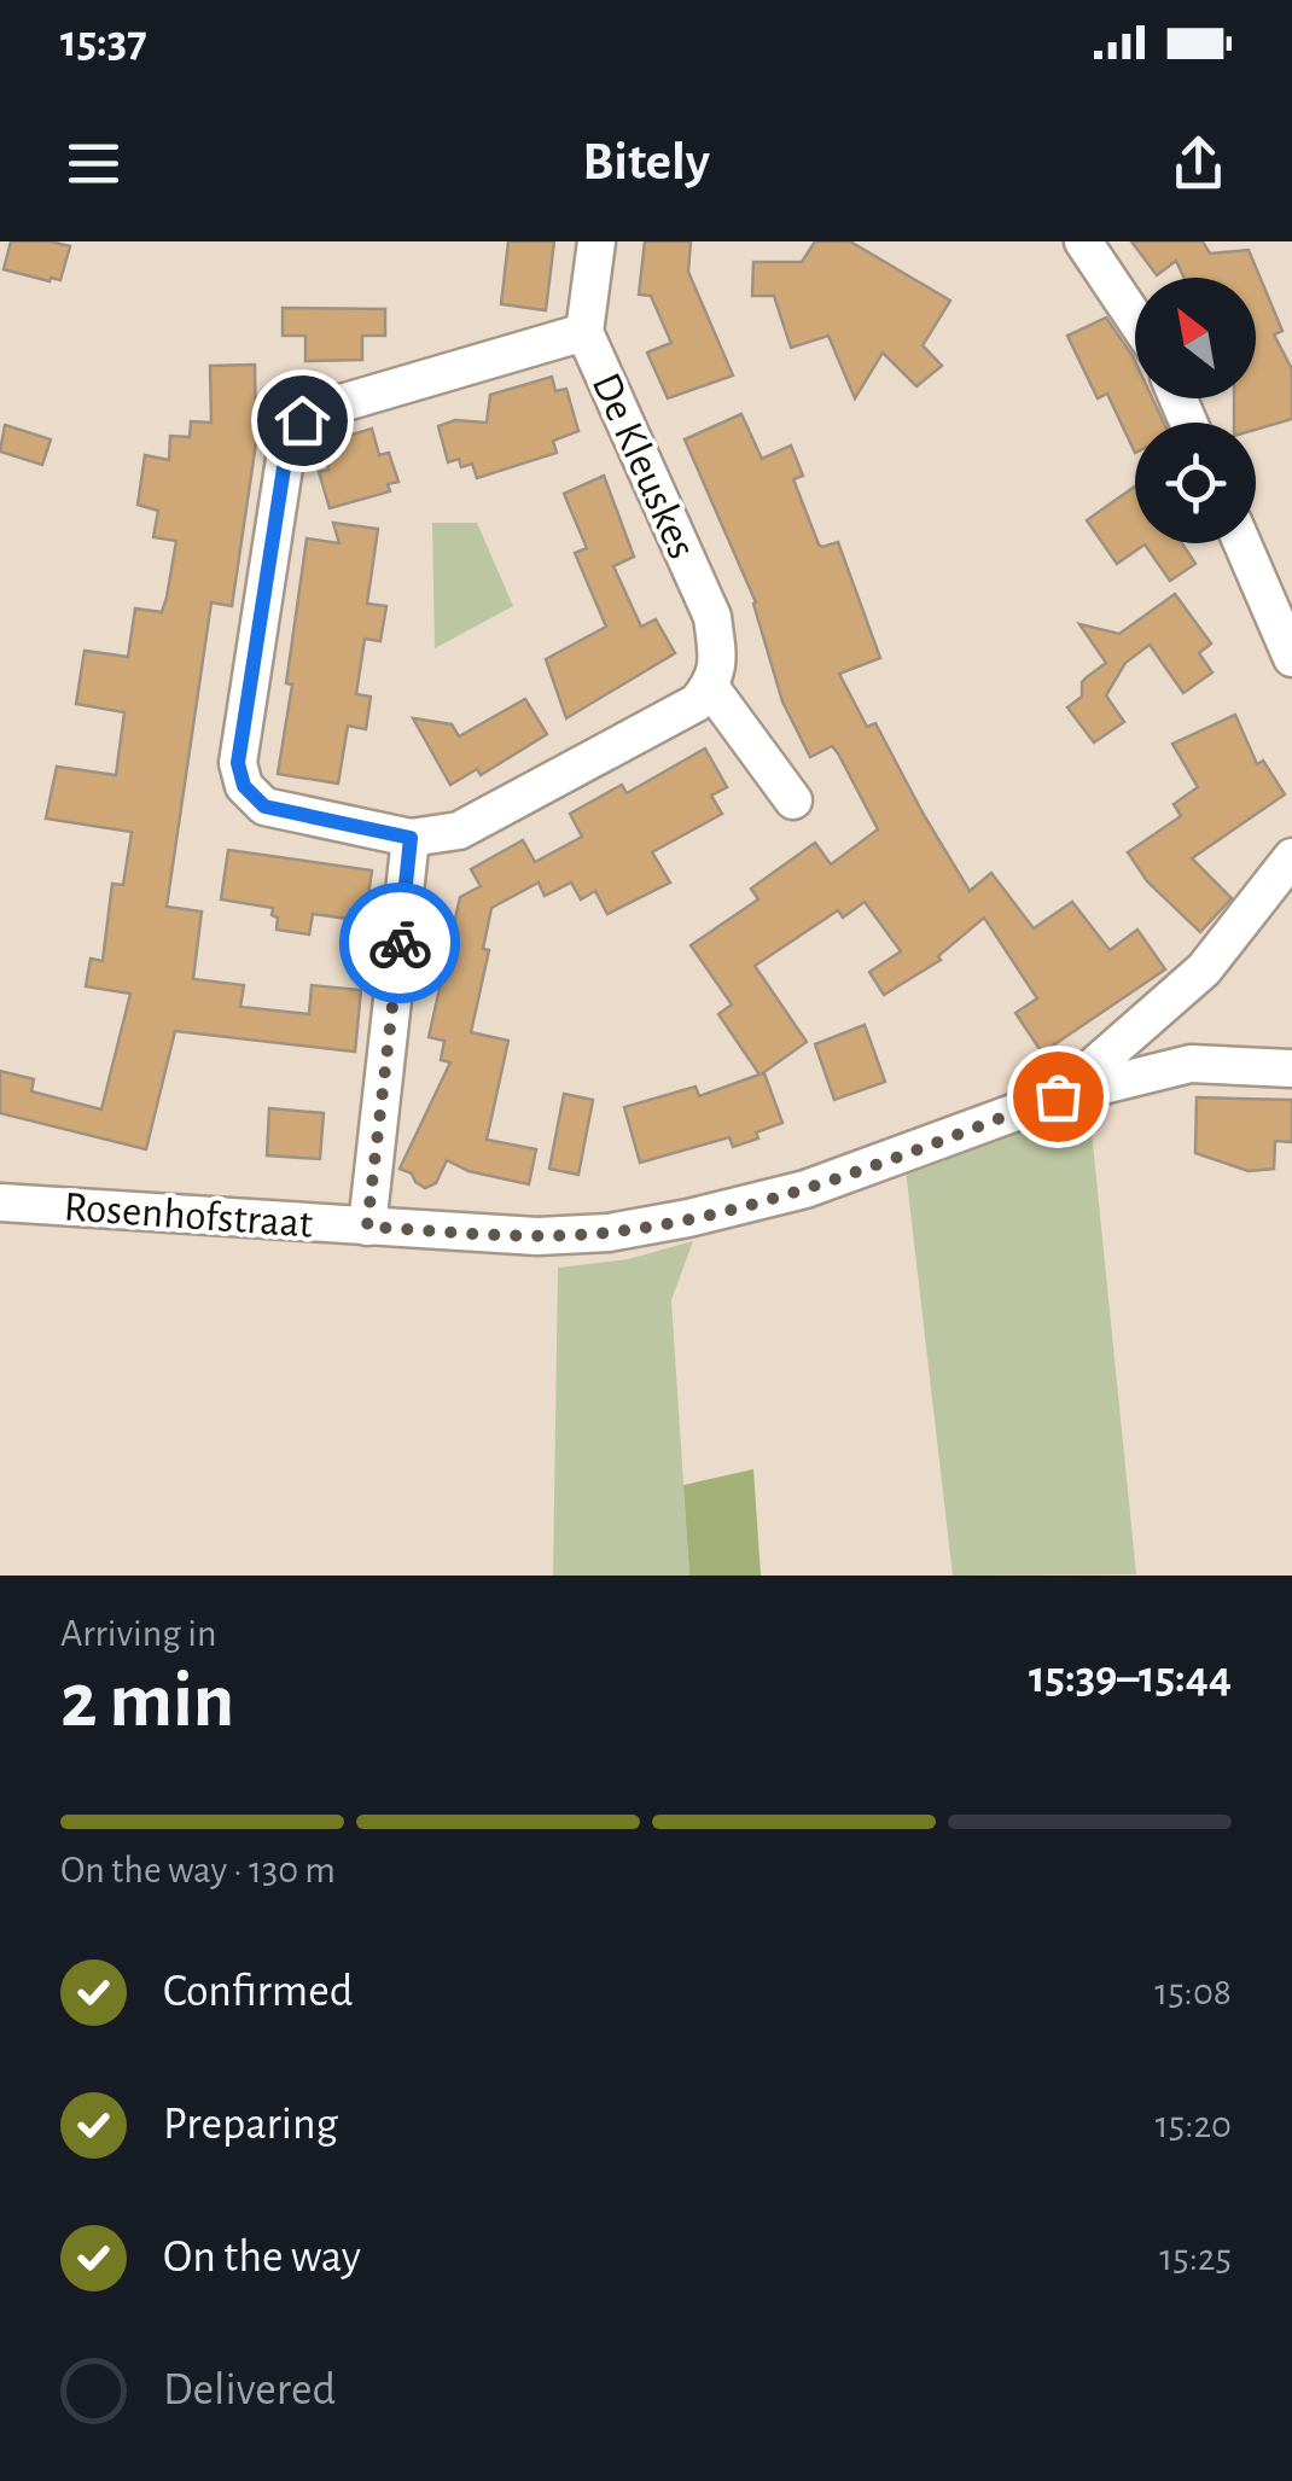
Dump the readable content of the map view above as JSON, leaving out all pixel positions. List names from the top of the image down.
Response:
{
  "streets": {
    "street": ["De Kleuskes", "Rosenhofstraat"]
  },
  "north": "top left",
  "page": {
    "status": "15:37",
    "header": "Bitely",
    "heading": ["2 min", "Arriving in", "15:39–15:44"],
    "bar": "On the way · 130 m",
    "list": [
      ["Confirmed", "15:08"],
      ["Preparing", "15:20"],
      ["On the way", "15:25"],
      "Delivered"
    ]
  }
}
